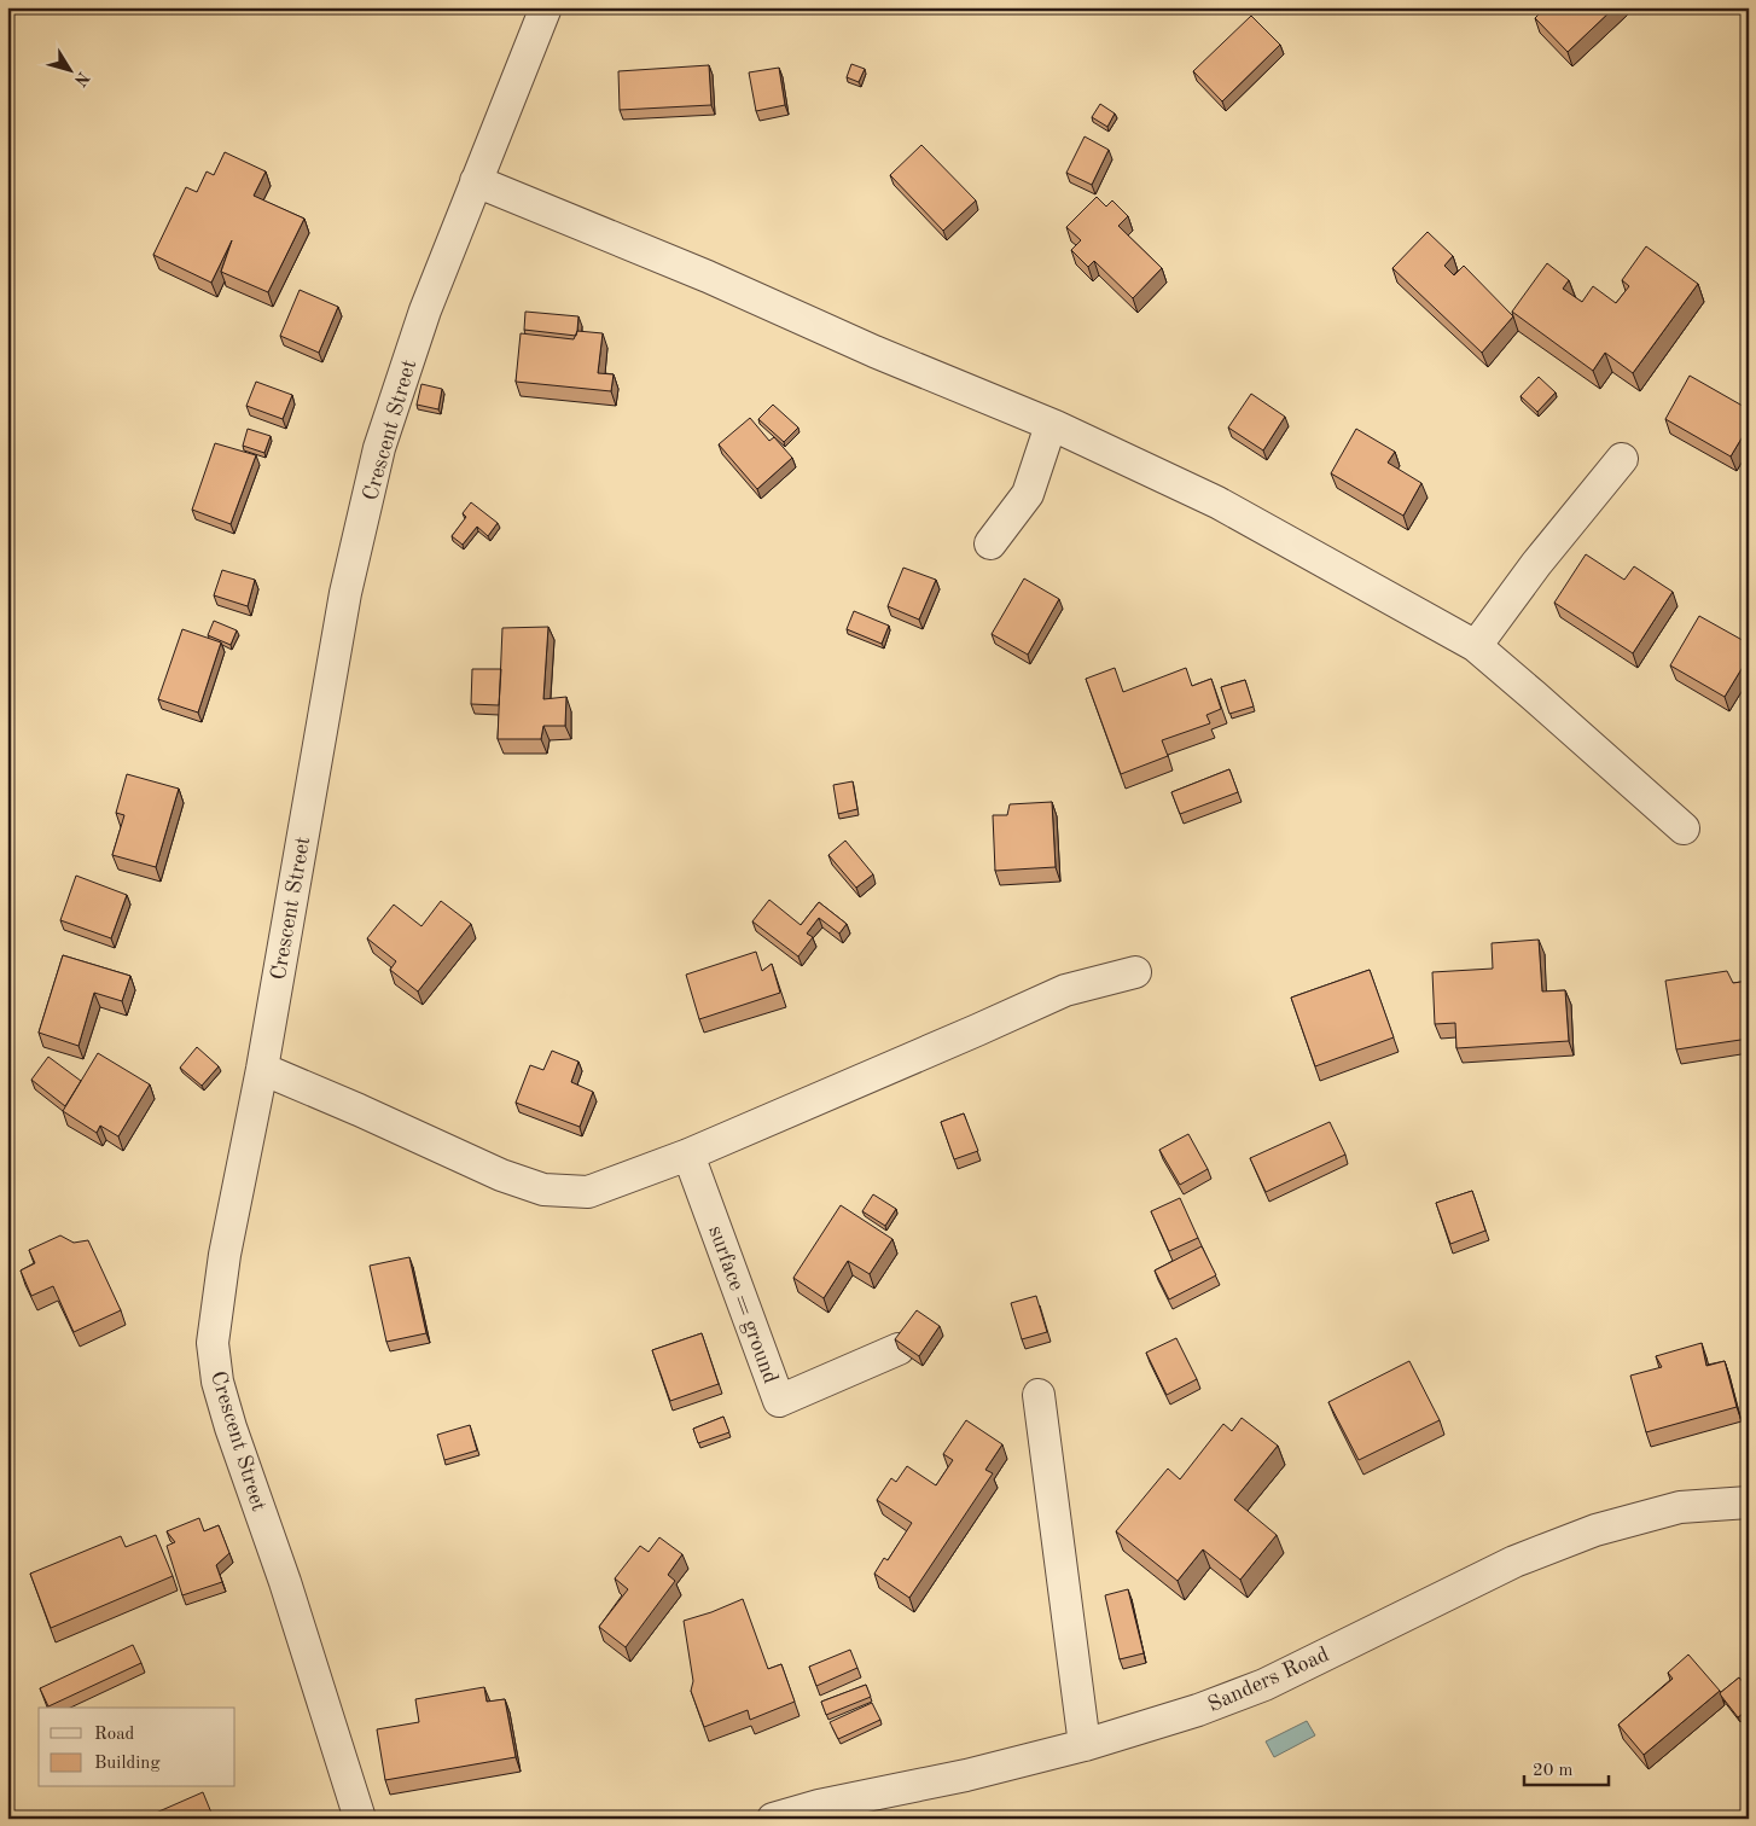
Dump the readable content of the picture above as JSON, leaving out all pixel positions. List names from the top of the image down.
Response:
{
  "streets": {
    "street": ["Crescent Street", "surface = ground", "Sanders Road"]
  },
  "legend": ["Road", "Building"],
  "scale_bar": "20 m",
  "north": "bottom right"
}
